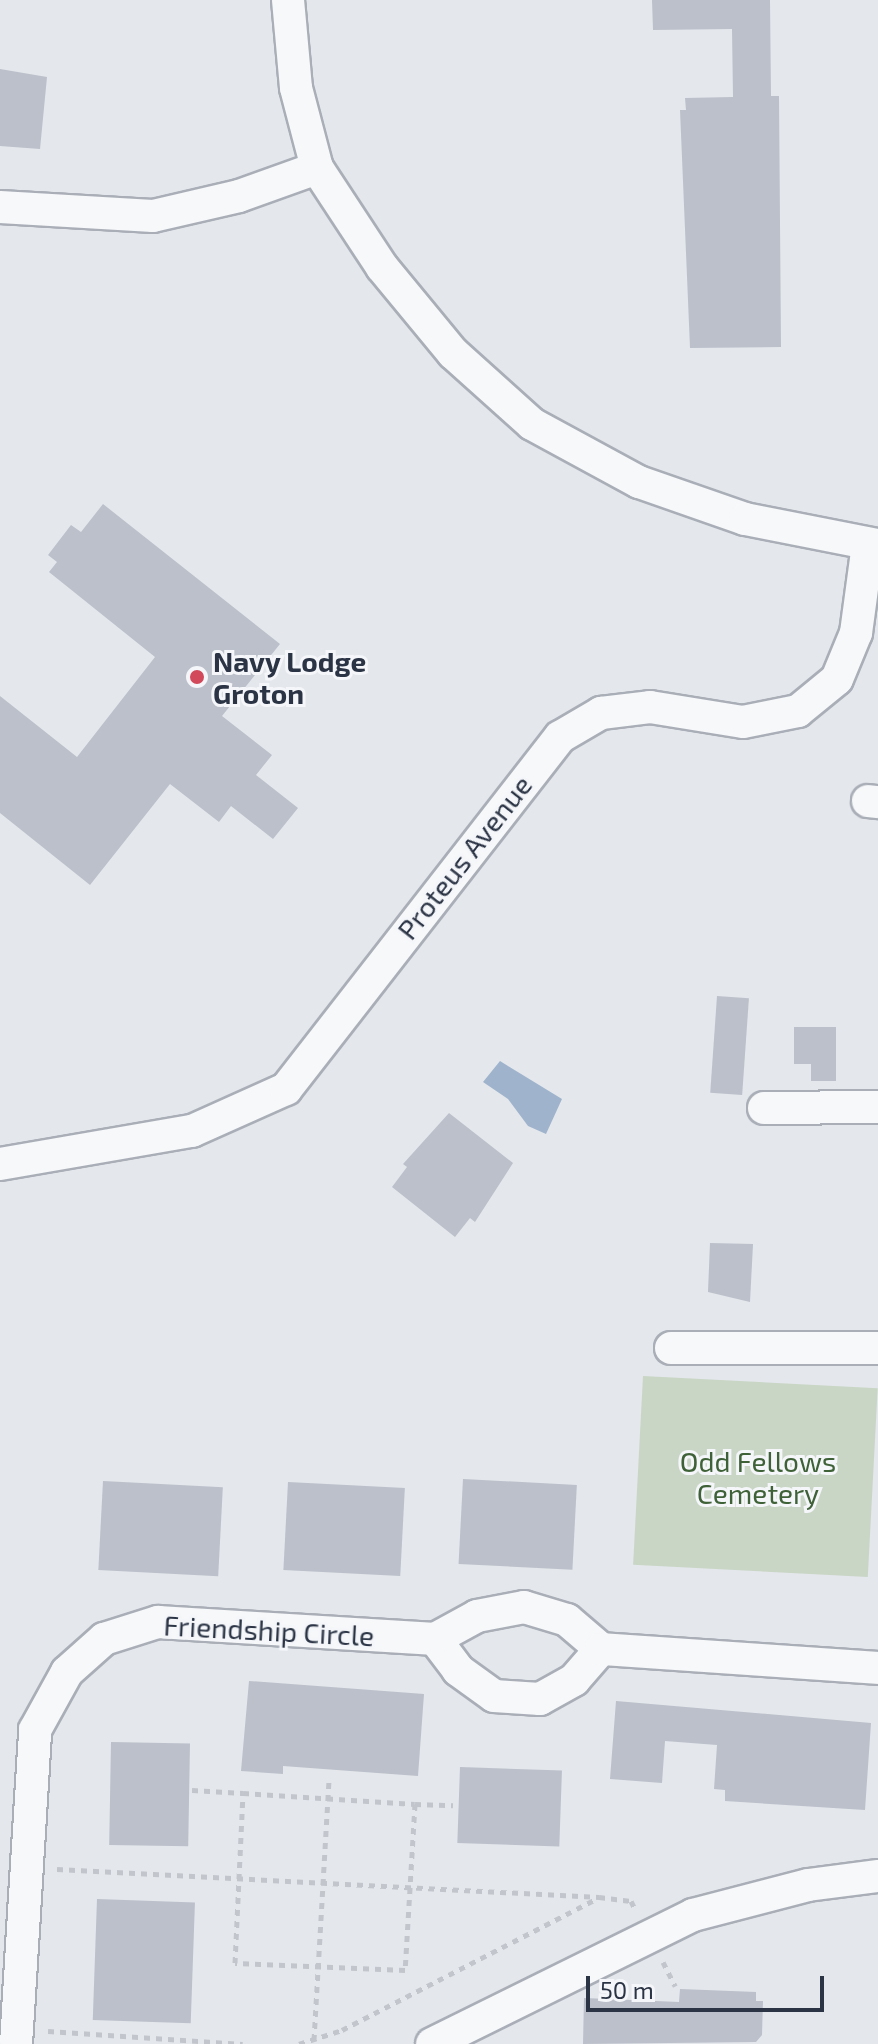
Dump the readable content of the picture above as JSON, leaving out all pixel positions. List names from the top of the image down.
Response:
{
  "streets": {
    "street": ["Proteus Avenue", "Friendship Circle"]
  },
  "parks": ["Odd Fellows Cemetery"],
  "places": ["Navy Lodge Groton"],
  "scale_bar": "50 m"
}
